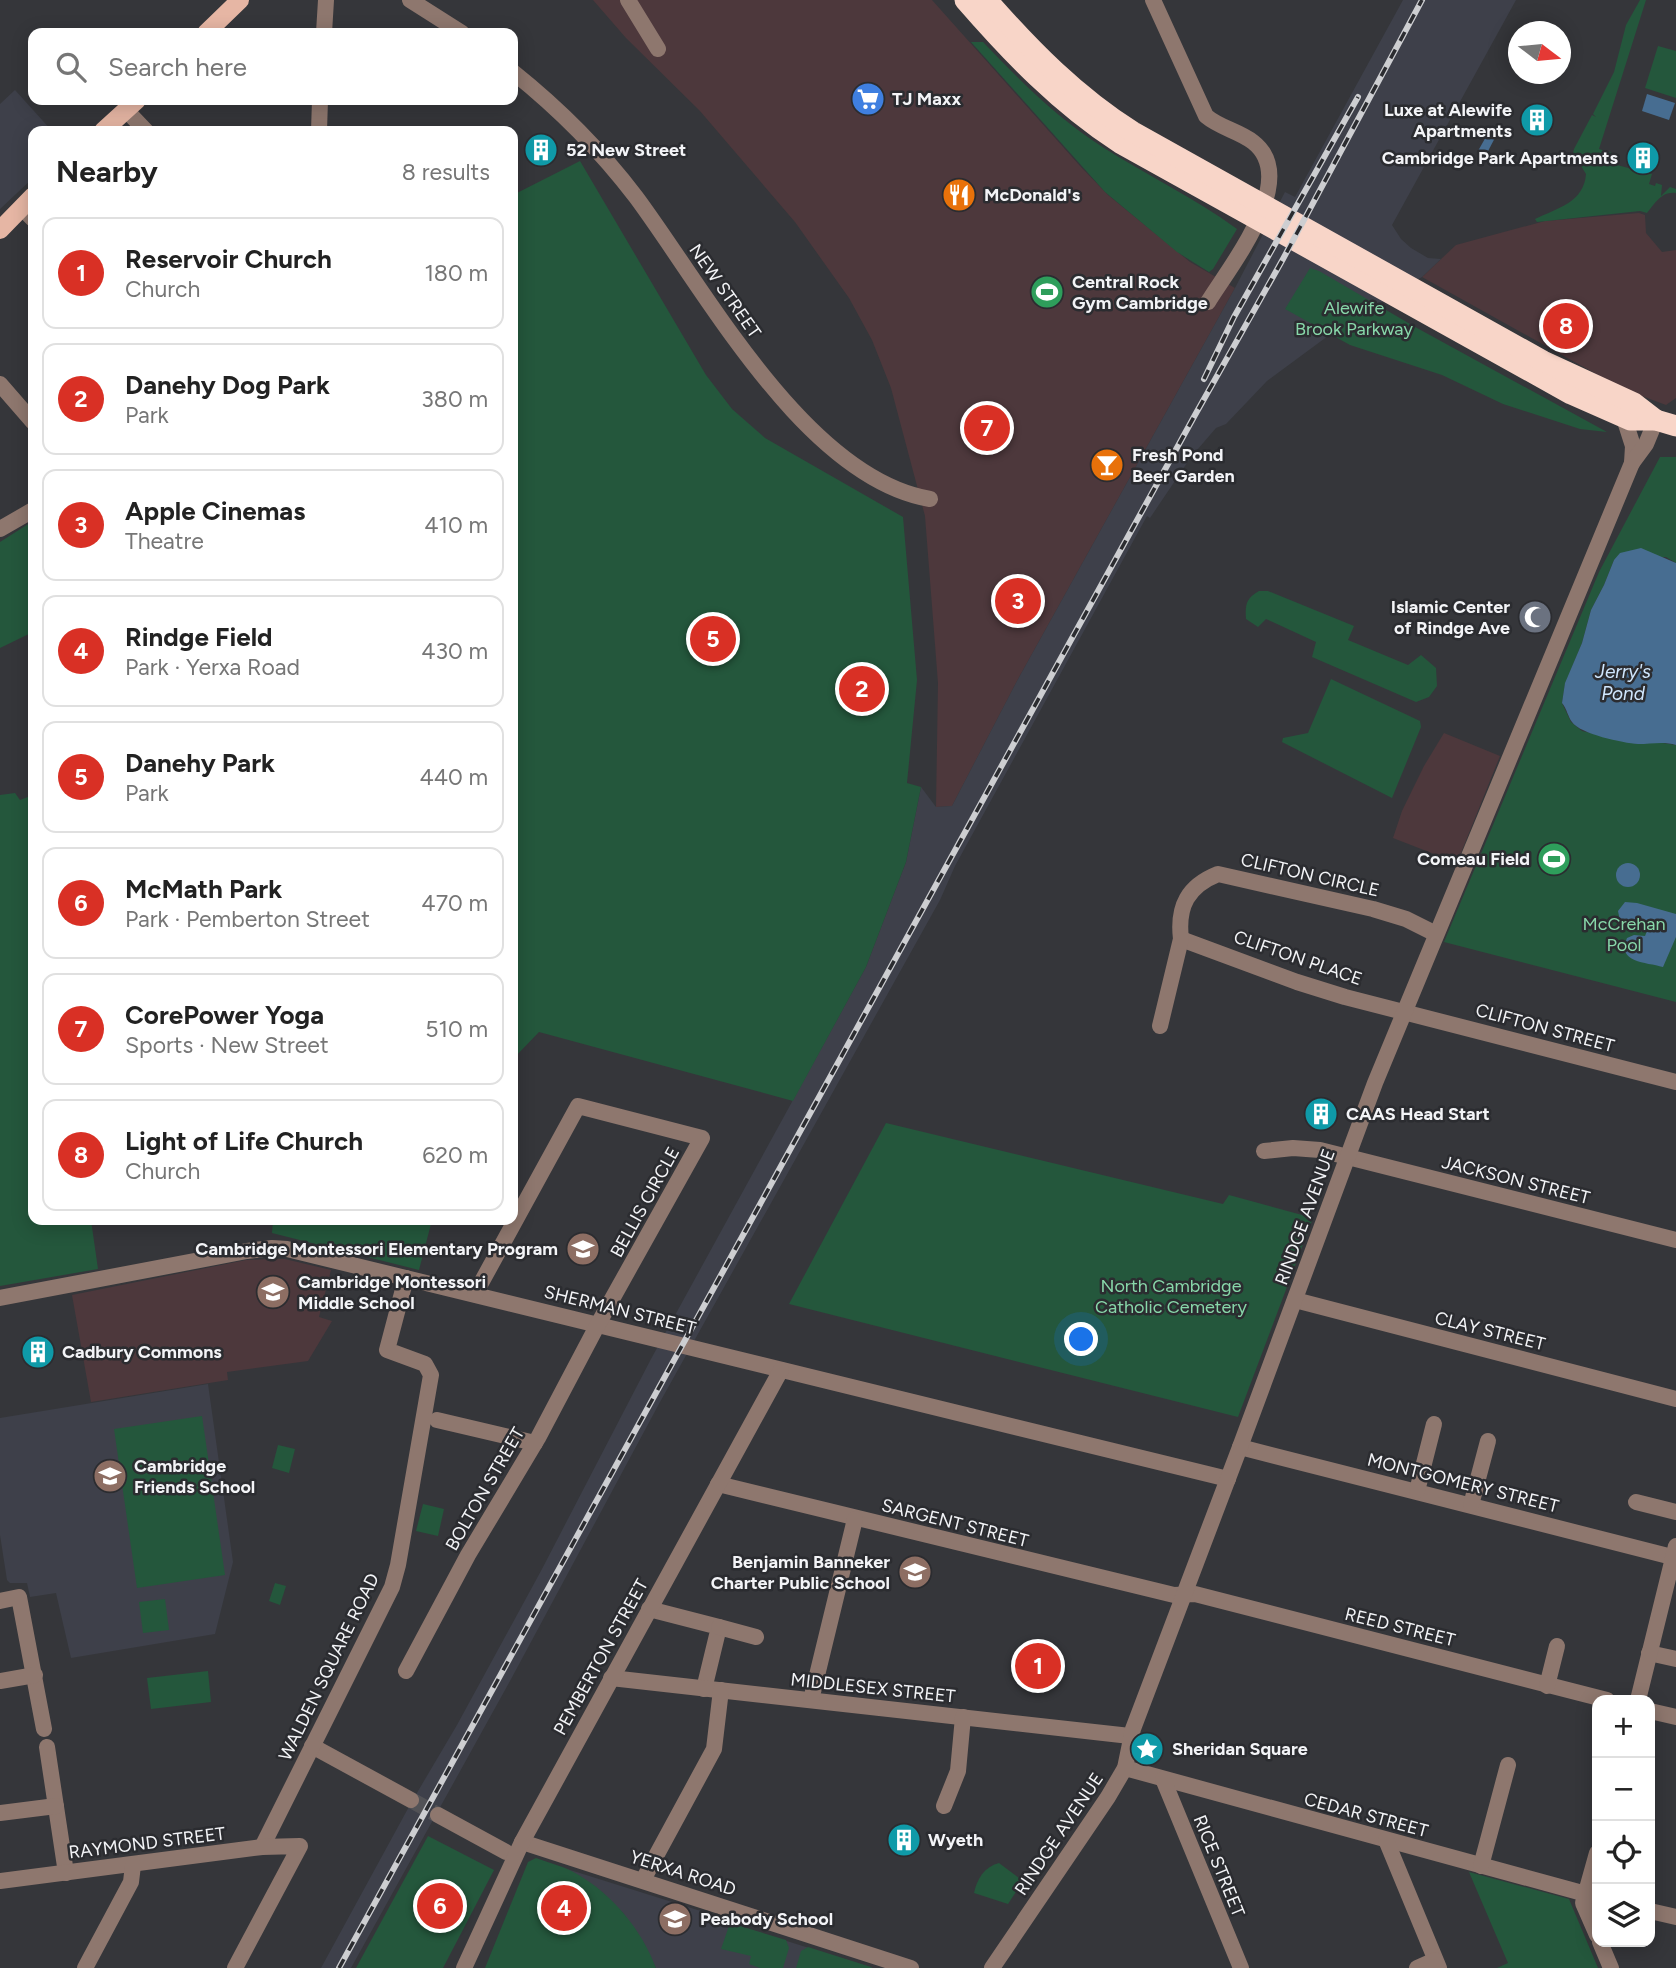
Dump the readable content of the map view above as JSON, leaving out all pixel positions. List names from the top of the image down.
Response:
{
  "streets": {
    "street": [
      "NEW STREET",
      "CLIFTON CIRCLE",
      "CLIFTON PLACE",
      "CLIFTON STREET",
      "JACKSON STREET",
      "BELLIS CIRCLE",
      "RINDGE AVENUE",
      "SHERMAN STREET",
      "CLAY STREET",
      "MONTGOMERY STREET",
      "BOLTON STREET",
      "SARGENT STREET",
      "REED STREET",
      "PEMBERTON STREET",
      "WALDEN SQUARE ROAD",
      "MIDDLESEX STREET",
      "CEDAR STREET",
      "RAYMOND STREET",
      "RICE STREET",
      "YERXA ROAD"
    ]
  },
  "crossings": [
    ["CLIFTON CIRCLE", "CLIFTON PLACE"],
    ["CLIFTON CIRCLE", "RINDGE AVENUE"],
    ["CLIFTON PLACE", "CLIFTON STREET"],
    ["CLIFTON PLACE", "RINDGE AVENUE"],
    ["CLIFTON STREET", "RINDGE AVENUE"],
    ["JACKSON STREET", "RINDGE AVENUE"],
    ["BELLIS CIRCLE", "SHERMAN STREET"],
    ["BELLIS CIRCLE", "BOLTON STREET"],
    ["RINDGE AVENUE", "SHERMAN STREET"],
    ["RINDGE AVENUE", "CLAY STREET"],
    ["RINDGE AVENUE", "MONTGOMERY STREET"],
    ["RINDGE AVENUE", "SARGENT STREET"],
    ["RINDGE AVENUE", "REED STREET"],
    ["RINDGE AVENUE", "MIDDLESEX STREET"],
    ["RINDGE AVENUE", "CEDAR STREET"],
    ["SHERMAN STREET", "BOLTON STREET"],
    ["SHERMAN STREET", "PEMBERTON STREET"],
    ["SHERMAN STREET", "WALDEN SQUARE ROAD"],
    ["SARGENT STREET", "REED STREET"],
    ["SARGENT STREET", "PEMBERTON STREET"],
    ["PEMBERTON STREET", "MIDDLESEX STREET"],
    ["PEMBERTON STREET", "YERXA ROAD"],
    ["WALDEN SQUARE ROAD", "RAYMOND STREET"],
    ["CEDAR STREET", "RICE STREET"]
  ],
  "water": ["Jerry's Pond"],
  "parks": ["Alewife Brook Parkway", "McCrehan Pool", "North Cambridge Catholic Cemetery"],
  "places": {
    "supermarket": ["TJ Maxx"],
    "building": [
      "Luxe at Alewife Apartments",
      "52 New Street",
      "Cambridge Park Apartments",
      "CAAS Head Start",
      "Cadbury Commons",
      "Wyeth"
    ],
    "restaurant": ["McDonald's"],
    "sports": ["Central Rock Gym Cambridge", "Comeau Field"],
    "bar": ["Fresh Pond Beer Garden"],
    "mosque": ["Islamic Center of Rindge Ave"],
    "school or university": [
      "Cambridge Montessori Elementary Program",
      "Cambridge Montessori Middle School",
      "Cambridge Friends School",
      "Benjamin Banneker Charter Public School",
      "Peabody School"
    ],
    "place": ["Sheridan Square"]
  },
  "north": "right",
  "page": {
    "search": "Search here",
    "heading": ["Nearby", "8 results"],
    "list": [
      {
        "mark": "1",
        "name": "Reservoir Church",
        "note": "Church",
        "value": "180 m"
      },
      {
        "mark": "2",
        "name": "Danehy Dog Park",
        "note": "Park",
        "value": "380 m"
      },
      {
        "mark": "3",
        "name": "Apple Cinemas",
        "note": "Theatre",
        "value": "410 m"
      },
      {
        "mark": "4",
        "name": "Rindge Field",
        "note": "Park · Yerxa Road",
        "value": "430 m"
      },
      {
        "mark": "5",
        "name": "Danehy Park",
        "note": "Park",
        "value": "440 m"
      },
      {
        "mark": "6",
        "name": "McMath Park",
        "note": "Park · Pemberton Street",
        "value": "470 m"
      },
      {
        "mark": "7",
        "name": "CorePower Yoga",
        "note": "Sports · New Street",
        "value": "510 m"
      },
      {
        "mark": "8",
        "name": "Light of Life Church",
        "note": "Church",
        "value": "620 m"
      }
    ],
    "pins": [
      "8",
      "7",
      "3",
      "5",
      "2",
      "1",
      "6",
      "4"
    ],
    "map_buttons": ["+", "−"]
  }
}
